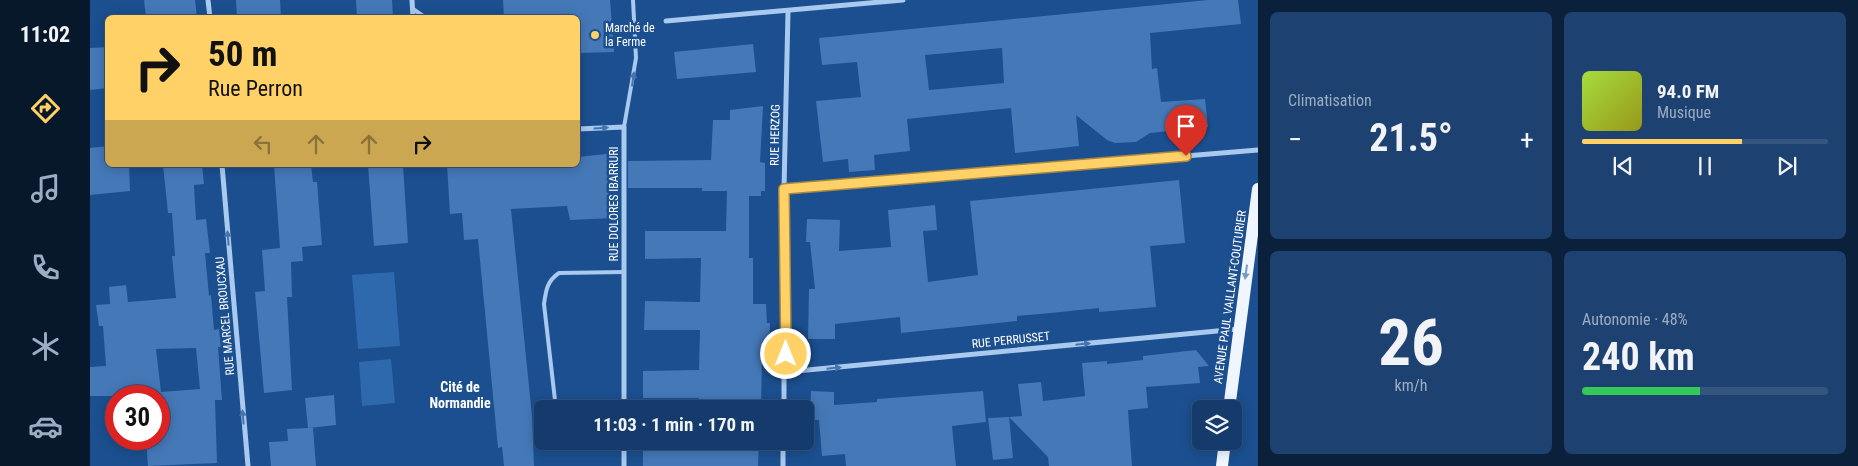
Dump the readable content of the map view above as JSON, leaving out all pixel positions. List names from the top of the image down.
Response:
{
  "streets": {
    "main road": ["AVENUE PAUL VAILLANT-COUTURIER"],
    "street": [
      "RUE HERZOG",
      "RUE DOLORES IBARRURI",
      "RUE MARCEL BROUCXAU",
      "RUE PERRUSSET"
    ]
  },
  "crossings": [
    ["RUE HERZOG", "RUE PERRUSSET"],
    ["AVENUE PAUL VAILLANT-COUTURIER", "RUE PERRUSSET"]
  ],
  "one_way": ["AVENUE PAUL VAILLANT-COUTURIER", "RUE MARCEL BROUCXAU", "RUE PERRUSSET"],
  "districts": ["Cité de Normandie"],
  "places": ["Marché de la Ferme"],
  "page": {
    "tabs": "11:02",
    "tile": [
      "Climatisation",
      ["26", "km/h"],
      ["Autonomie · 48%", "240 km"]
    ],
    "turn": ["50 m", "Rue Perron"],
    "song": ["94.0 FM", "Musique"],
    "heat": ["−", "21.5°", "+"],
    "limit": "30",
    "trip": "11:03 · 1 min · 170 m"
  }
}
